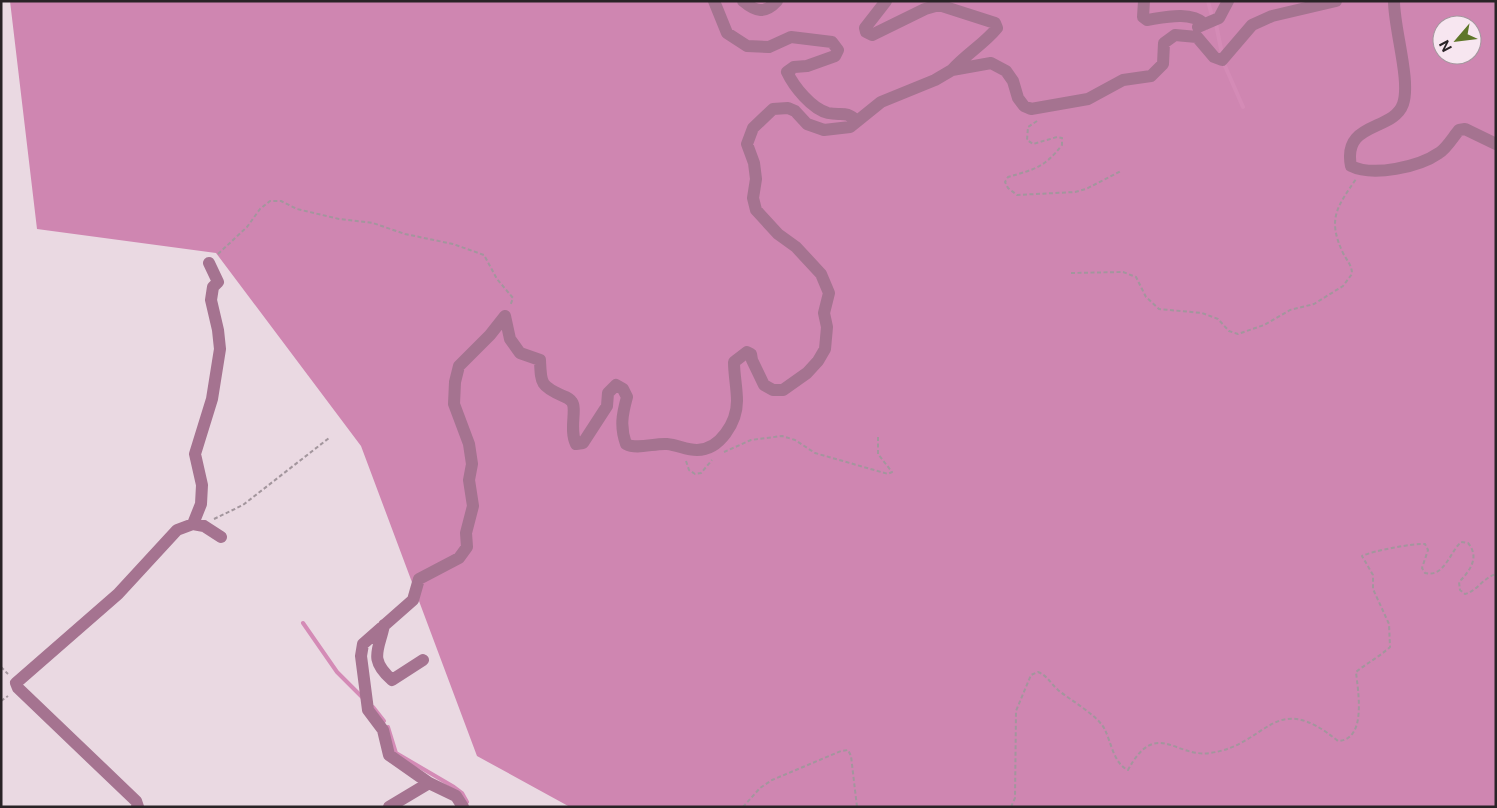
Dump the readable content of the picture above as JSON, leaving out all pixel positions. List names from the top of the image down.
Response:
{
  "north": "bottom left"
}
